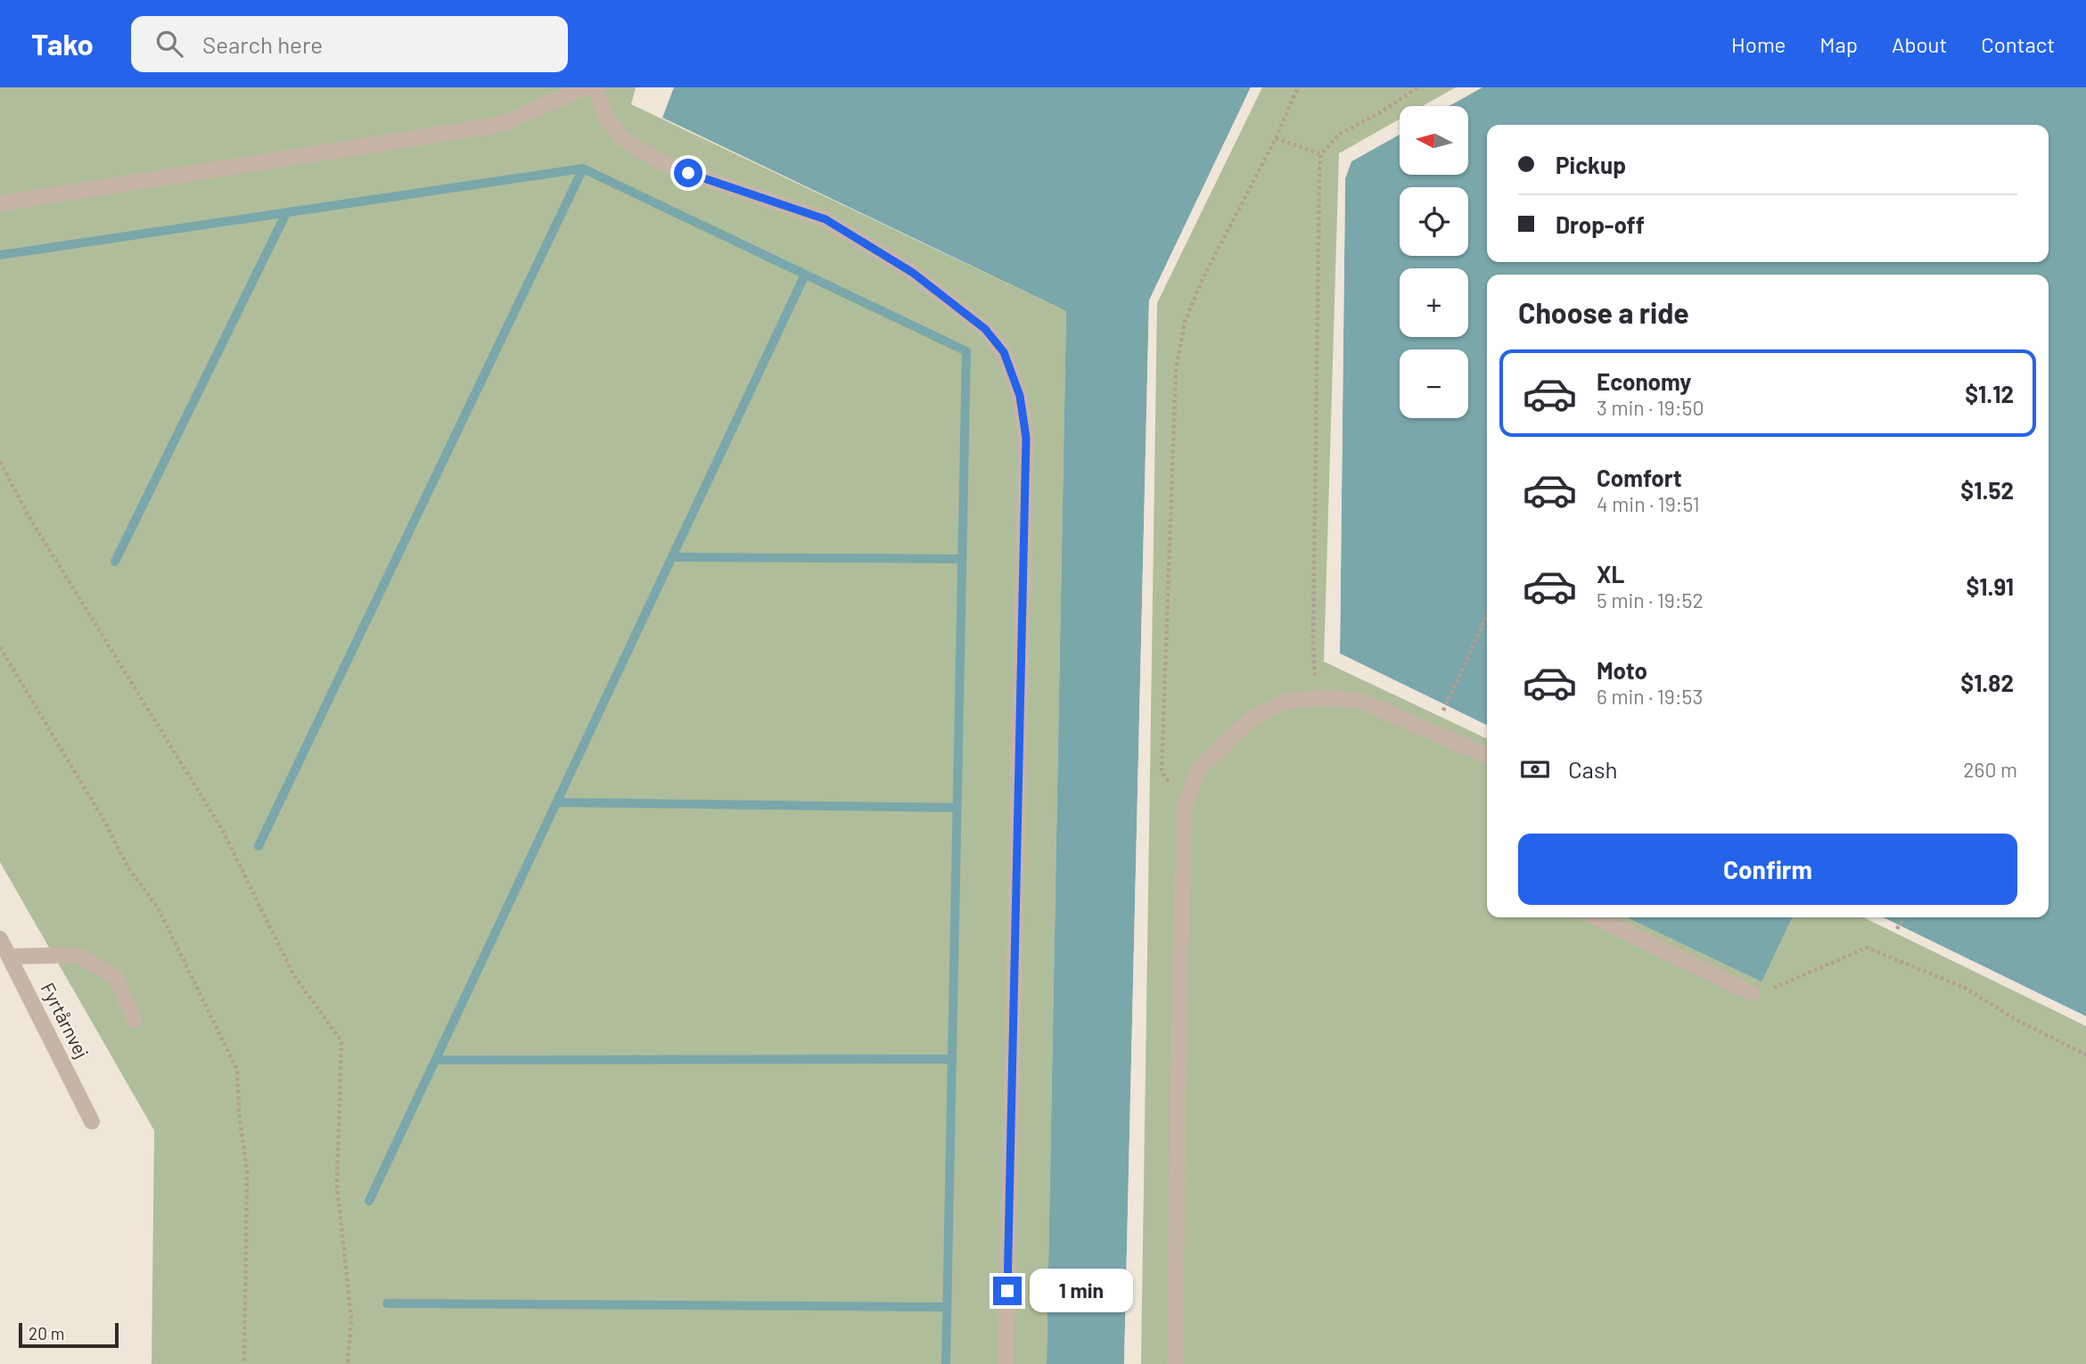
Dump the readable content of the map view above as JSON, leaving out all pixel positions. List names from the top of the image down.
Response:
{
  "streets": {
    "lane": ["Fyrtårnvej"]
  },
  "scale_bar": "20 m",
  "north": "left",
  "page": {
    "header": "Tako",
    "search": "Search here",
    "nav": [
      "Home",
      "Map",
      "About",
      "Contact"
    ],
    "map_buttons": ["+", "−"],
    "banner": ["Pickup", "Drop-off"],
    "heading": "Choose a ride",
    "list": [
      {
        "name": "Economy",
        "note": "3 min · 19:50",
        "value": "$1.12"
      },
      {
        "name": "Comfort",
        "note": "4 min · 19:51",
        "value": "$1.52"
      },
      {
        "name": "XL",
        "note": "5 min · 19:52",
        "value": "$1.91"
      },
      {
        "name": "Moto",
        "note": "6 min · 19:53",
        "value": "$1.82"
      }
    ],
    "pay": ["Cash", "260 m"],
    "buttons": "Confirm",
    "bubble": "1 min",
    "scale": "20 m"
  }
}
